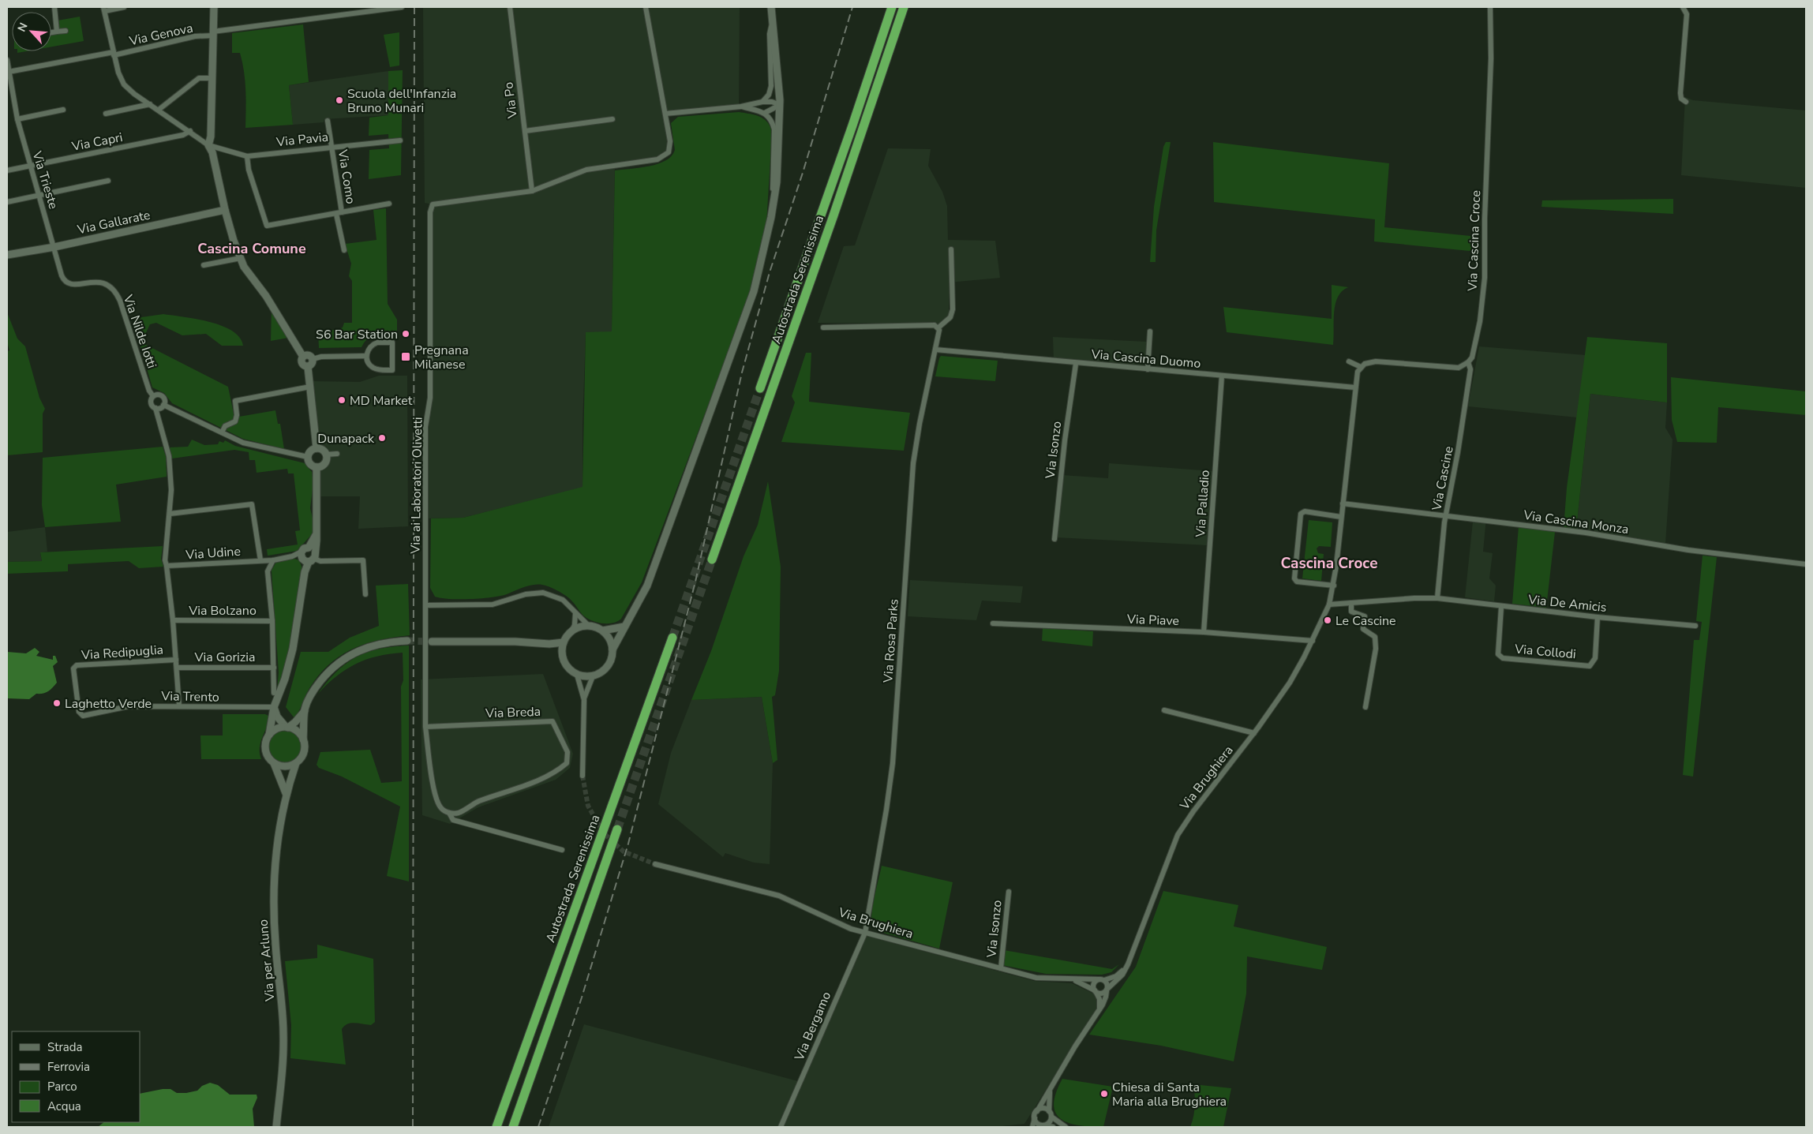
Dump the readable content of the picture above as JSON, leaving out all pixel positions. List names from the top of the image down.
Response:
{
  "streets": {
    "highway": ["Autostrada Serenissima"],
    "street": [
      "Via Genova",
      "Via Po",
      "Via Pavia",
      "Via Capri",
      "Via Como",
      "Via Trieste",
      "Via Gallarate",
      "Via Cascina Croce",
      "Via Nilde Iotti",
      "Via Cascina Duomo",
      "Via Isonzo",
      "Via Cascine",
      "Via ai Laboratori Olivetti",
      "Via Palladio",
      "Via Cascina Monza",
      "Via Udine",
      "Via De Amicis",
      "Via Bolzano",
      "Via Piave",
      "Via Rosa Parks",
      "Via Collodi",
      "Via Redipuglia",
      "Via Gorizia",
      "Via Trento",
      "Via Breda",
      "Via Brughiera",
      "Via per Arluno",
      "Via Bergamo"
    ]
  },
  "crossings": [
    ["Via Genova", "Via Trieste"],
    ["Via Po", "Via ai Laboratori Olivetti"],
    ["Via Pavia", "Via Como"],
    ["Via Capri", "Via Trieste"],
    ["Via Trieste", "Via Gallarate"],
    ["Via Trieste", "Via Nilde Iotti"],
    ["Via Gallarate", "Via Nilde Iotti"],
    ["Via Cascina Croce", "Via Cascine"],
    ["Via Cascina Duomo", "Via Isonzo"],
    ["Via Cascina Duomo", "Via Palladio"],
    ["Via Cascina Duomo", "Via Rosa Parks"],
    ["Via Isonzo", "Via Brughiera"],
    ["Via Cascine", "Via Cascina Monza"],
    ["Via Cascine", "Via De Amicis"],
    ["Via ai Laboratori Olivetti", "Via Breda"],
    ["Via Palladio", "Via Piave"],
    ["Via De Amicis", "Via Collodi"],
    ["Via De Amicis", "Via Brughiera"],
    ["Via Piave", "Via Brughiera"],
    ["Via Rosa Parks", "Via Brughiera"],
    ["Via Rosa Parks", "Via Bergamo"],
    ["Via Redipuglia", "Via Trento"],
    ["Via Trento", "Via per Arluno"],
    ["Via Brughiera", "Via Bergamo"]
  ],
  "districts": ["Cascina Comune", "Cascina Croce"],
  "places": {
    "other": [
      "Scuola dell'Infanzia Bruno Munari",
      "S6 Bar Station",
      "MD Market",
      "Dunapack",
      "Le Cascine",
      "Laghetto Verde",
      "Chiesa di Santa Maria alla Brughiera"
    ],
    "transit": ["Pregnana Milanese"]
  },
  "legend": [
    "Strada",
    "Ferrovia",
    "Parco",
    "Acqua"
  ],
  "north": "top left"
}
